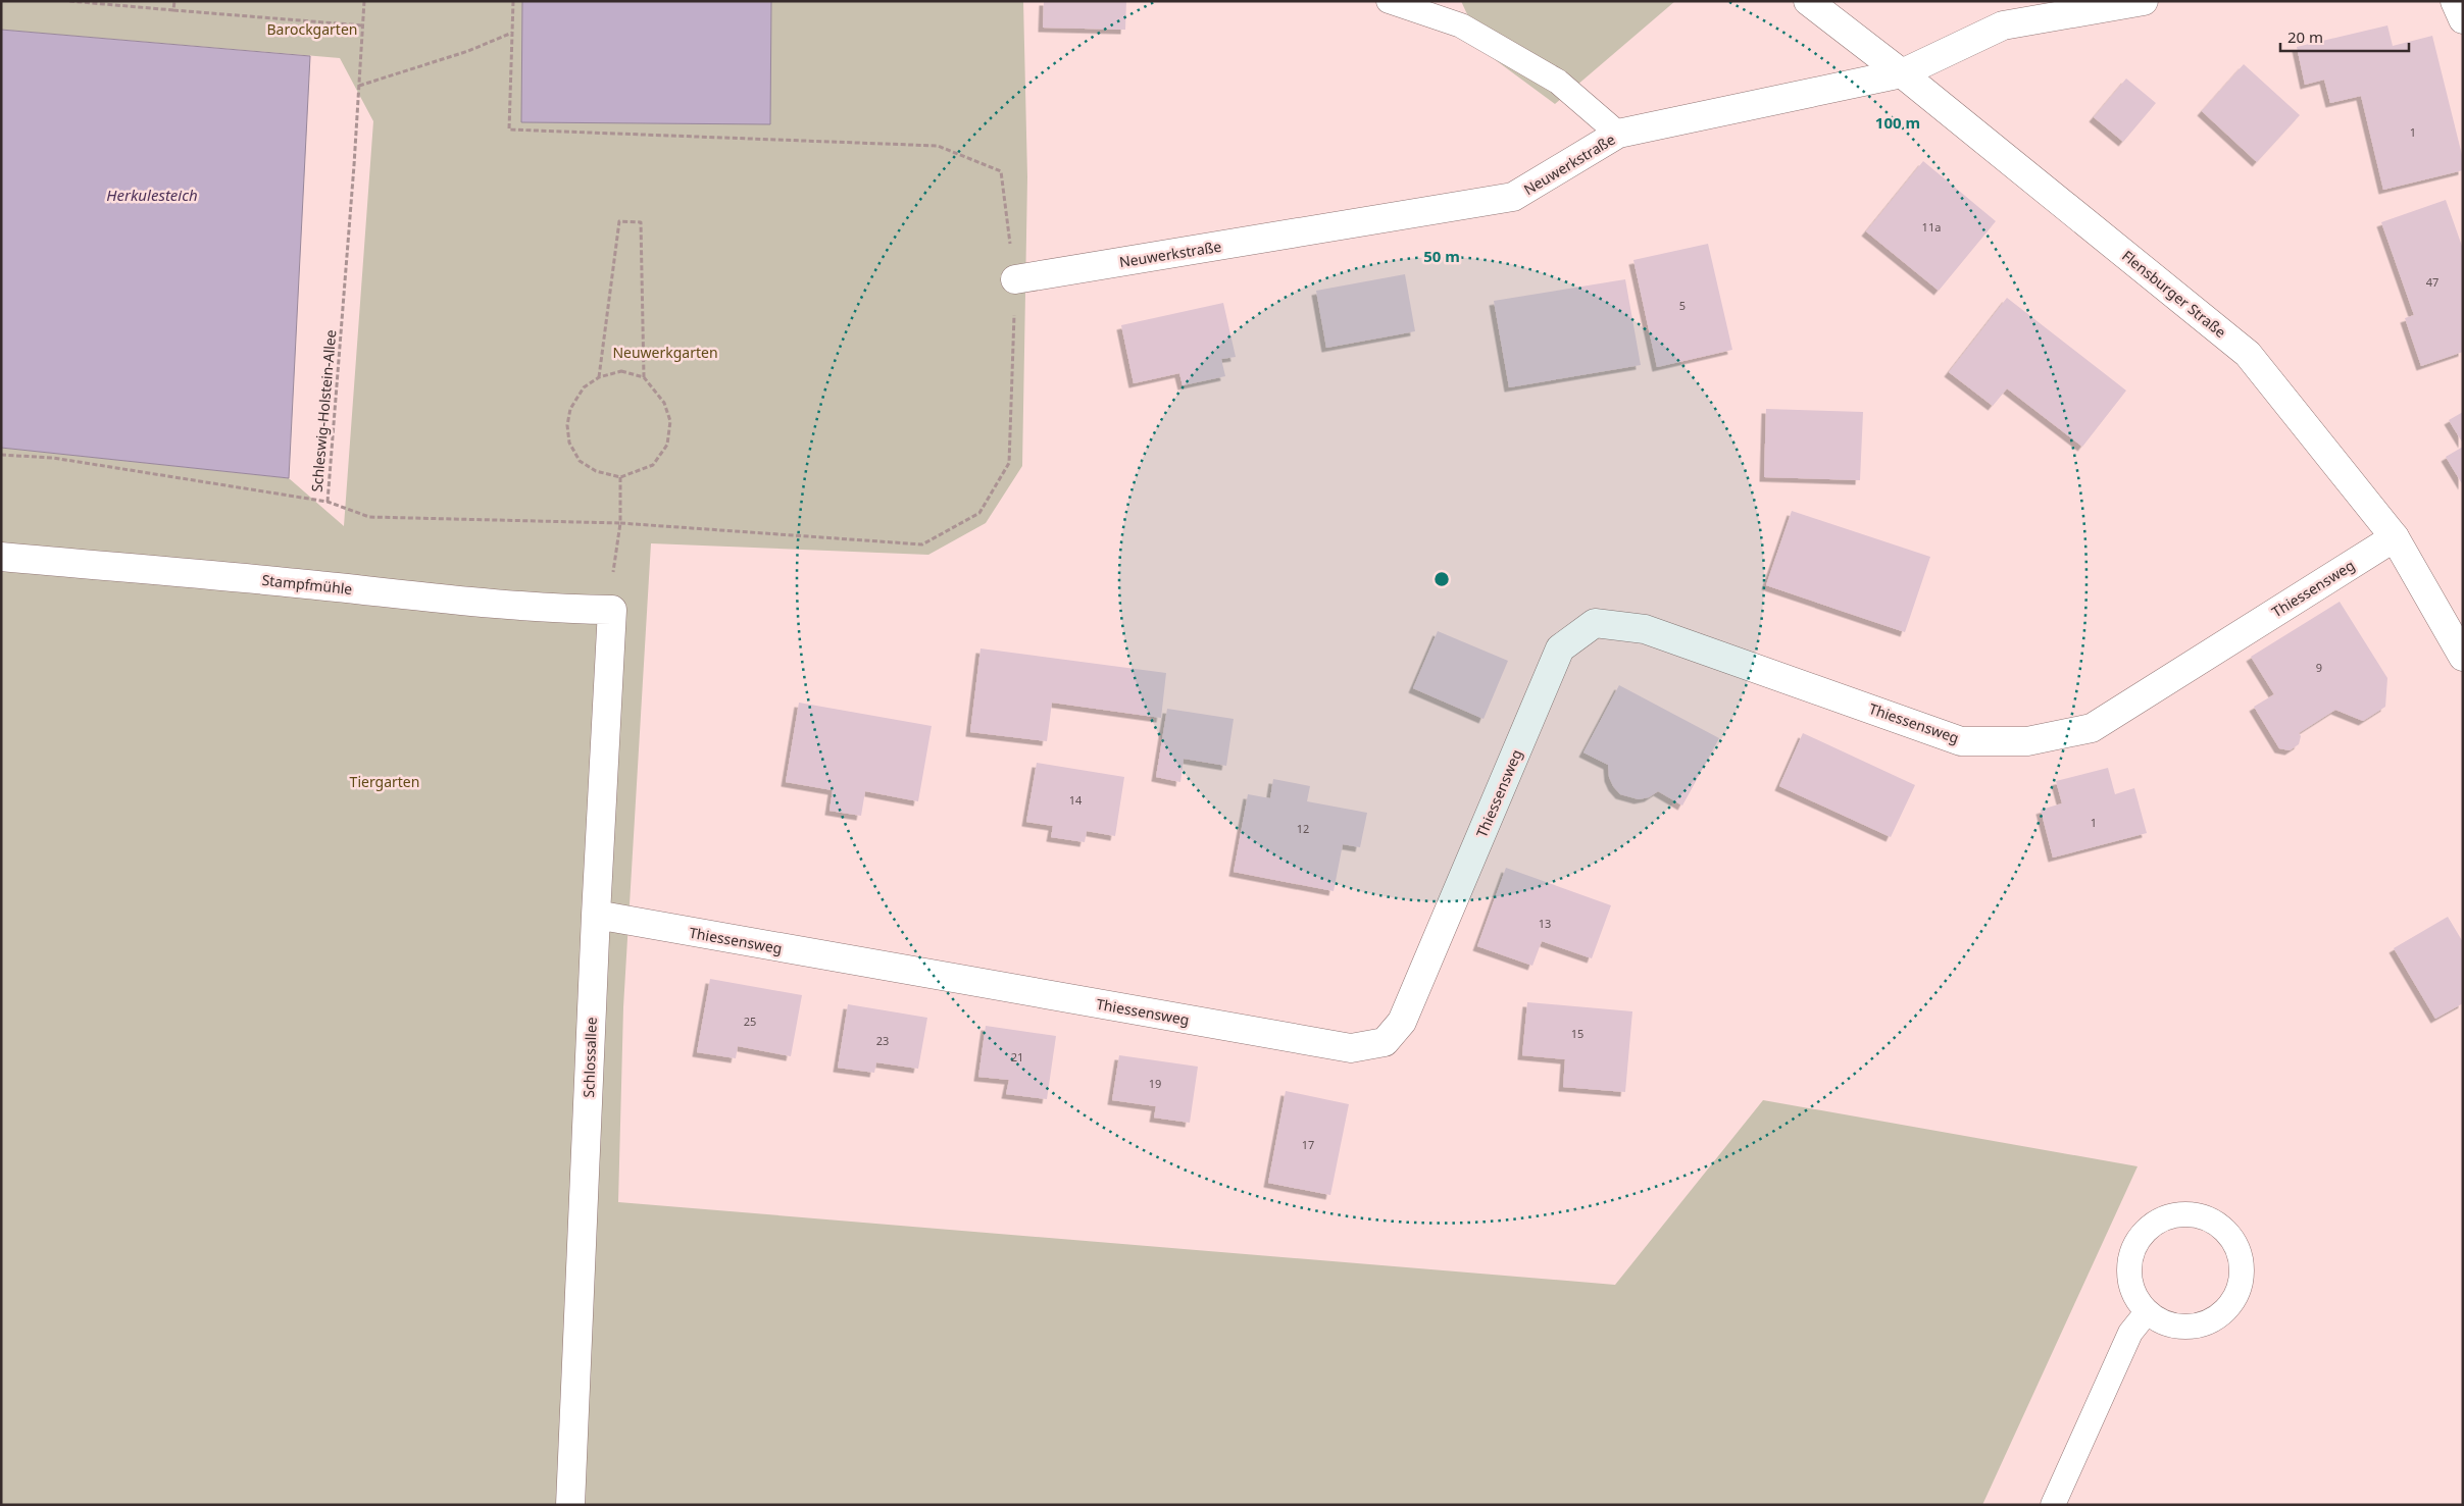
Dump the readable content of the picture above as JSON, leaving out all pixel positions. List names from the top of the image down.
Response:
{
  "streets": {
    "street": [
      "Neuwerkstraße",
      "Flensburger Straße",
      "Stampfmühle",
      "Thiessensweg",
      "Schlossallee"
    ],
    "path": ["Schleswig-Holstein-Allee"]
  },
  "crossings": [
    ["Neuwerkstraße", "Flensburger Straße"],
    ["Neuwerkstraße", "Schleswig-Holstein-Allee"],
    ["Flensburger Straße", "Thiessensweg"],
    ["Stampfmühle", "Schlossallee"],
    ["Thiessensweg", "Schlossallee"]
  ],
  "water": ["Herkulesteich"],
  "parks": ["Barockgarten", "Neuwerkgarten", "Tiergarten"],
  "house_numbers": [
    "1",
    "11a",
    "47",
    "5",
    "9",
    "14",
    "1",
    "12",
    "13",
    "25",
    "15",
    "23",
    "21",
    "19",
    "17"
  ],
  "scale_bar": "20 m",
  "rings": ["100 m", "50 m"]
}
